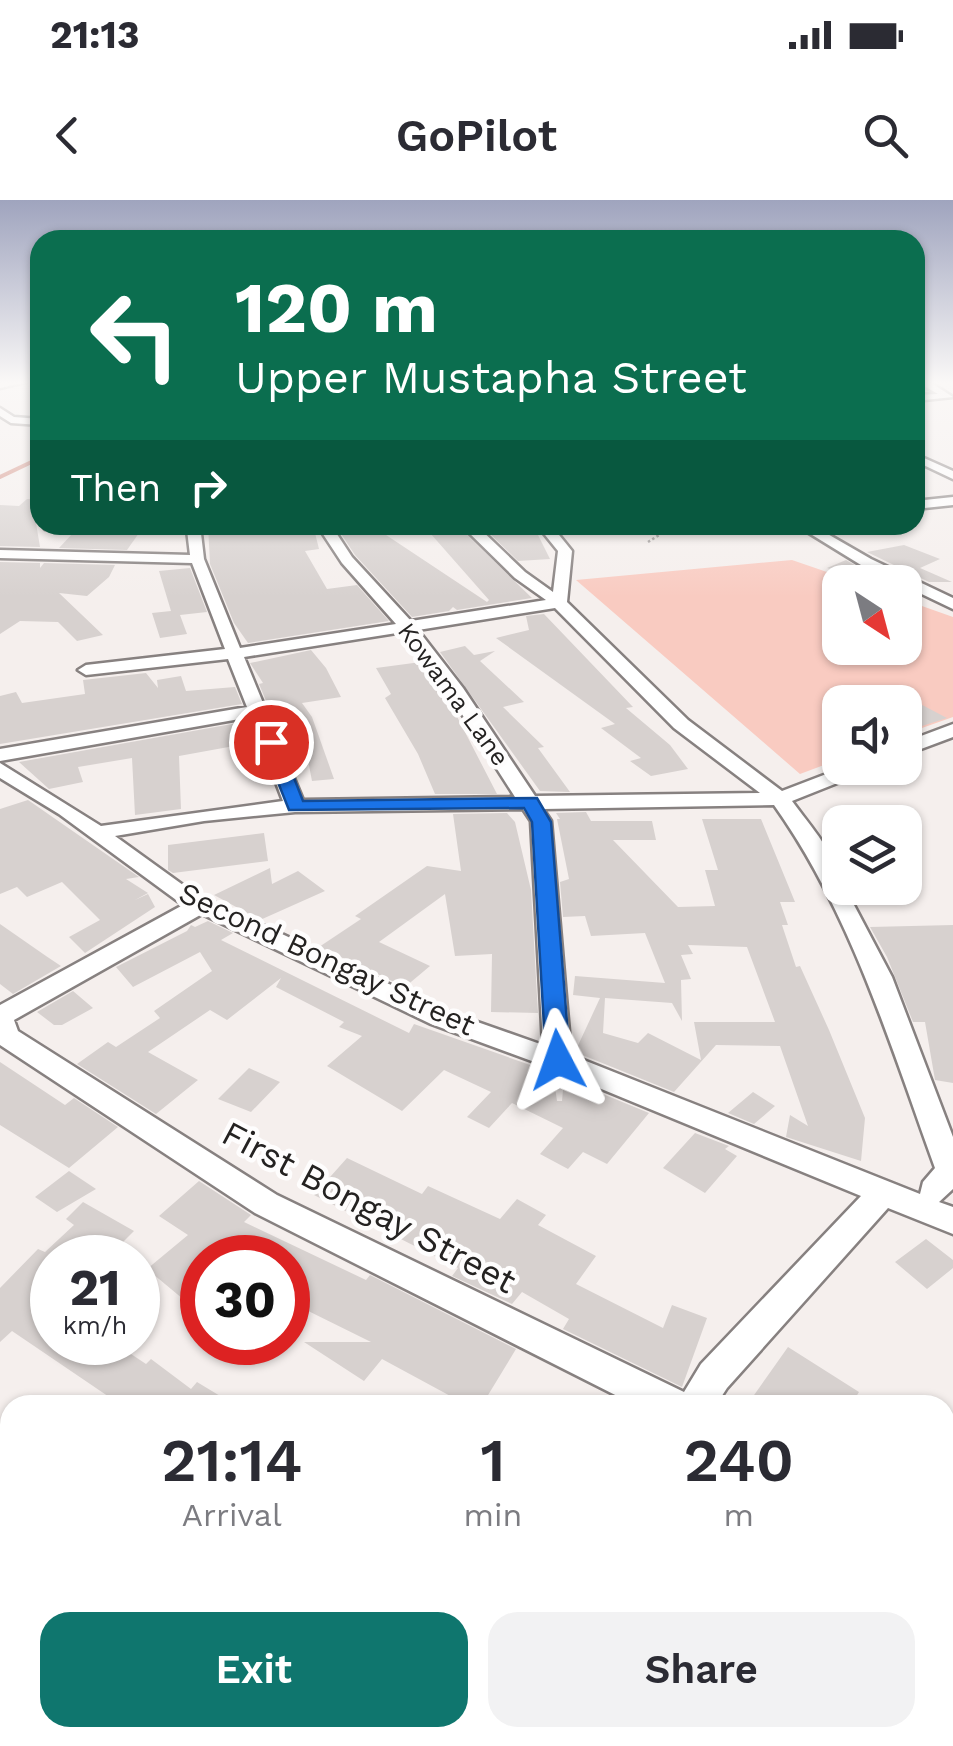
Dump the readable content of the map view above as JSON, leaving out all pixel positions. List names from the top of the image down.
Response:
{
  "streets": {
    "street": ["Kowama Lane", "Second Bongay Street", "First Bongay Street"]
  },
  "crossings": [
    ["Kowama Lane", "Second Bongay Street"]
  ],
  "north": "bottom right",
  "page": {
    "status": "21:13",
    "header": "GoPilot",
    "turn": ["120 m", "Upper Mustapha Street"],
    "then": "Then",
    "speed": "21 km/h",
    "limit": "30",
    "eta": [
      "21:14",
      "Arrival",
      "1",
      "min",
      "240",
      "m"
    ],
    "buttons": ["Exit", "Share"]
  }
}
